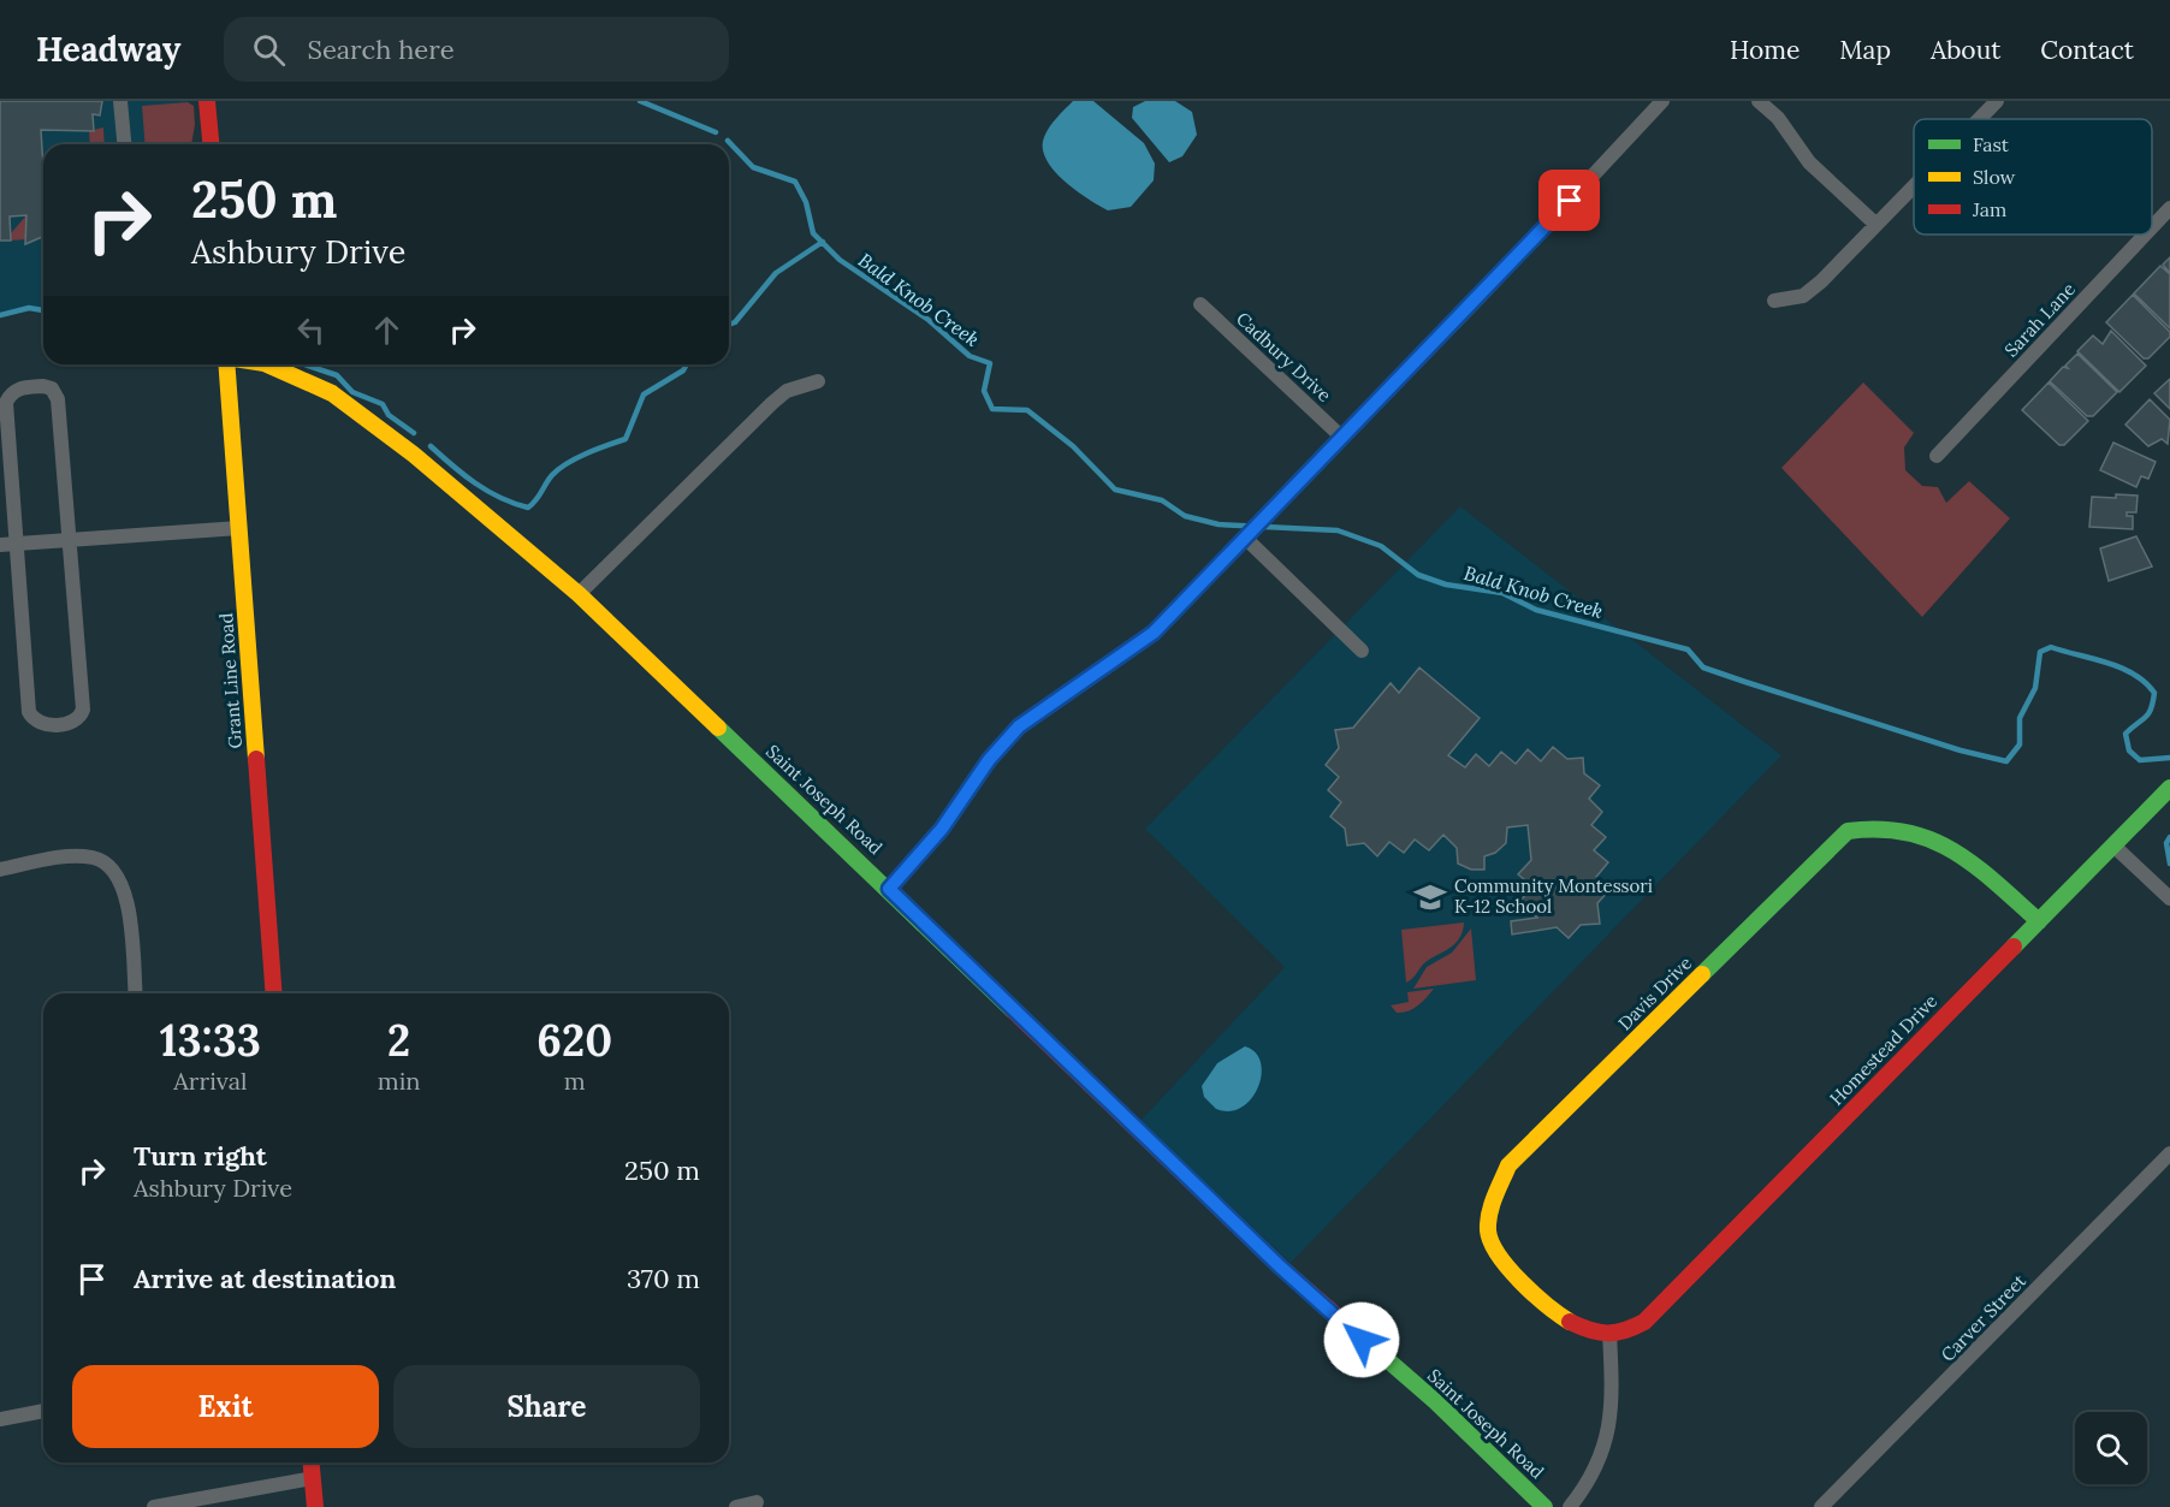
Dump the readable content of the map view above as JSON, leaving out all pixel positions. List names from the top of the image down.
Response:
{
  "streets": {
    "street": [
      "Sarah Lane",
      "Cadbury Drive",
      "Grant Line Road",
      "Saint Joseph Road",
      "Davis Drive",
      "Homestead Drive",
      "Carver Street"
    ]
  },
  "crossings": [
    ["Davis Drive", "Homestead Drive"]
  ],
  "water": ["Bald Knob Creek"],
  "places": {
    "school or university": ["Community Montessori K-12 School"]
  },
  "legend": ["Fast", "Slow", "Jam"],
  "page": {
    "header": "Headway",
    "search": "Search here",
    "nav": [
      "Home",
      "Map",
      "About",
      "Contact"
    ],
    "turn": ["250 m", "Ashbury Drive"],
    "eta": [
      "13:33",
      "Arrival",
      "2",
      "min",
      "620",
      "m"
    ],
    "list": [
      {
        "name": "Turn right",
        "note": "Ashbury Drive",
        "value": "250 m"
      },
      {
        "name": "Arrive at destination",
        "value": "370 m"
      }
    ],
    "buttons": ["Exit", "Share"]
  }
}
